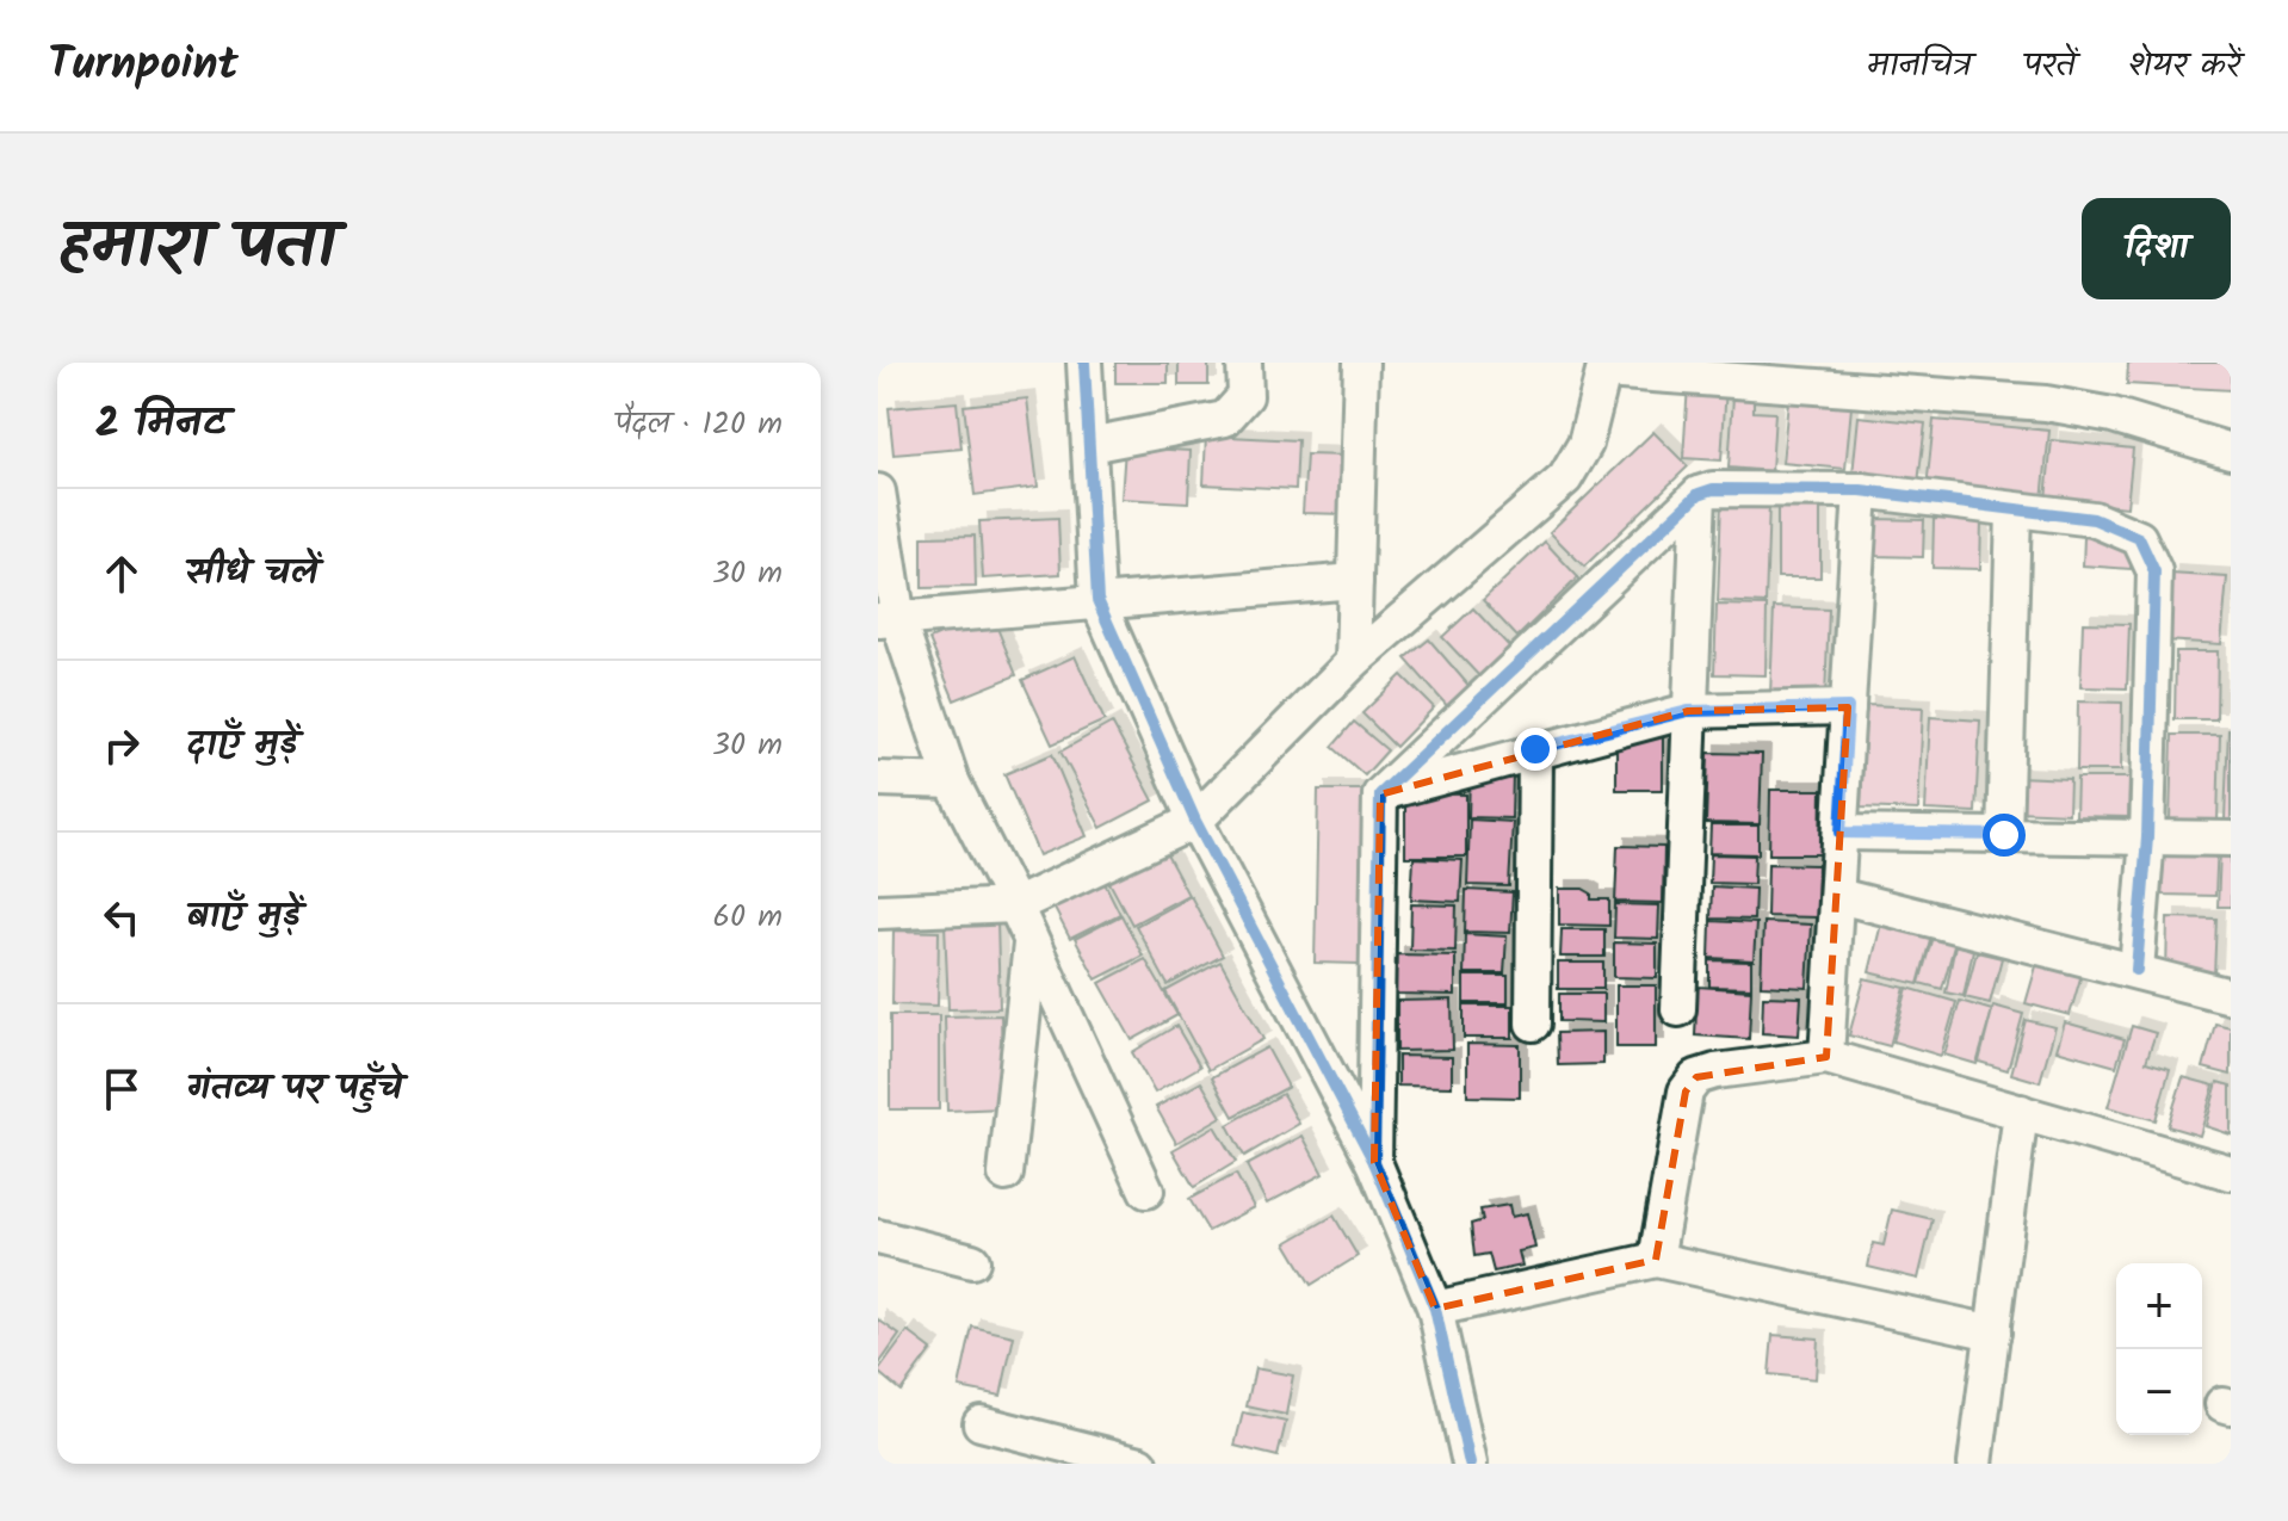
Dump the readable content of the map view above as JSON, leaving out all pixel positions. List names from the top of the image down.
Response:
{
  "page": {
    "header": "Turnpoint",
    "nav": ["मानचित्र", "परतें", "शेयर करें"],
    "title": "हमारा पता",
    "buttons": "दिशा",
    "heading": ["2 मिनट", "पैदल · 120 m"],
    "list": [
      ["सीधे चलें", "30 m"],
      ["दाएँ मुड़ें", "30 m"],
      ["बाएँ मुड़ें", "60 m"],
      "गंतव्य पर पहुँचे"
    ],
    "map_buttons": ["+", "−"]
  }
}
